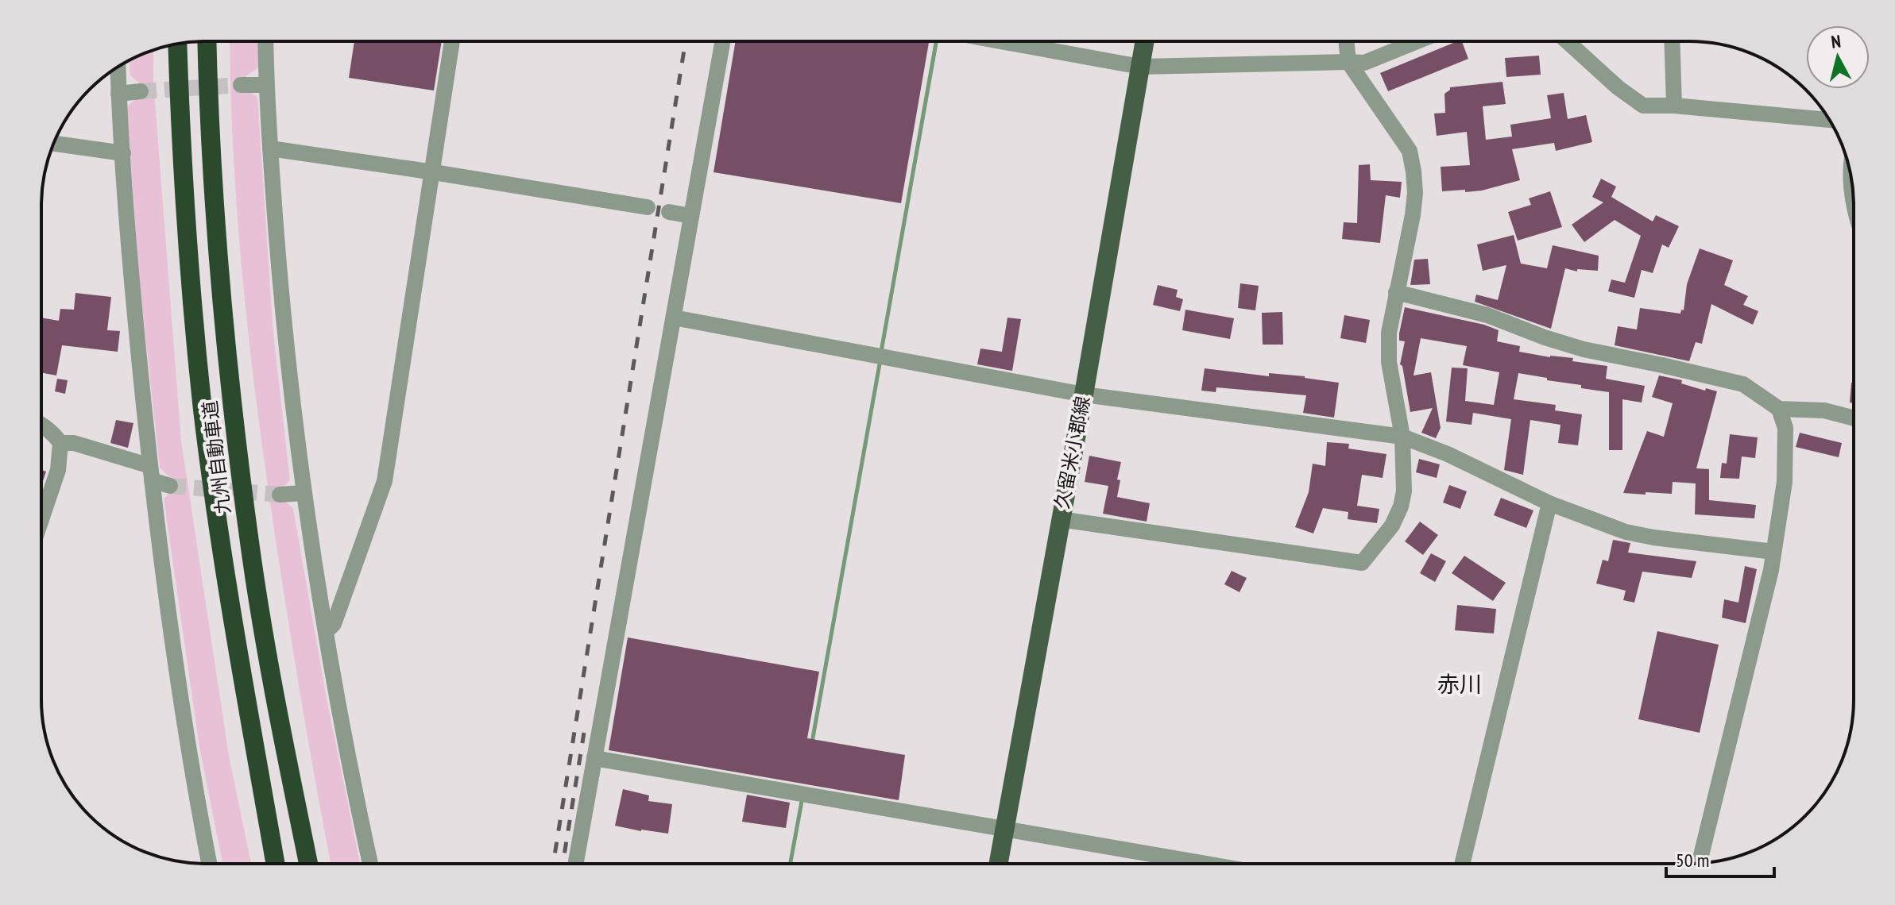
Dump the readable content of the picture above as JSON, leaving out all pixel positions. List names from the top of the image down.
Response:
{
  "streets": {
    "highway": ["九州自動車道"],
    "main road": ["久留米小郡線"]
  },
  "districts": ["赤川"],
  "scale_bar": "50 m",
  "north": "top"
}
